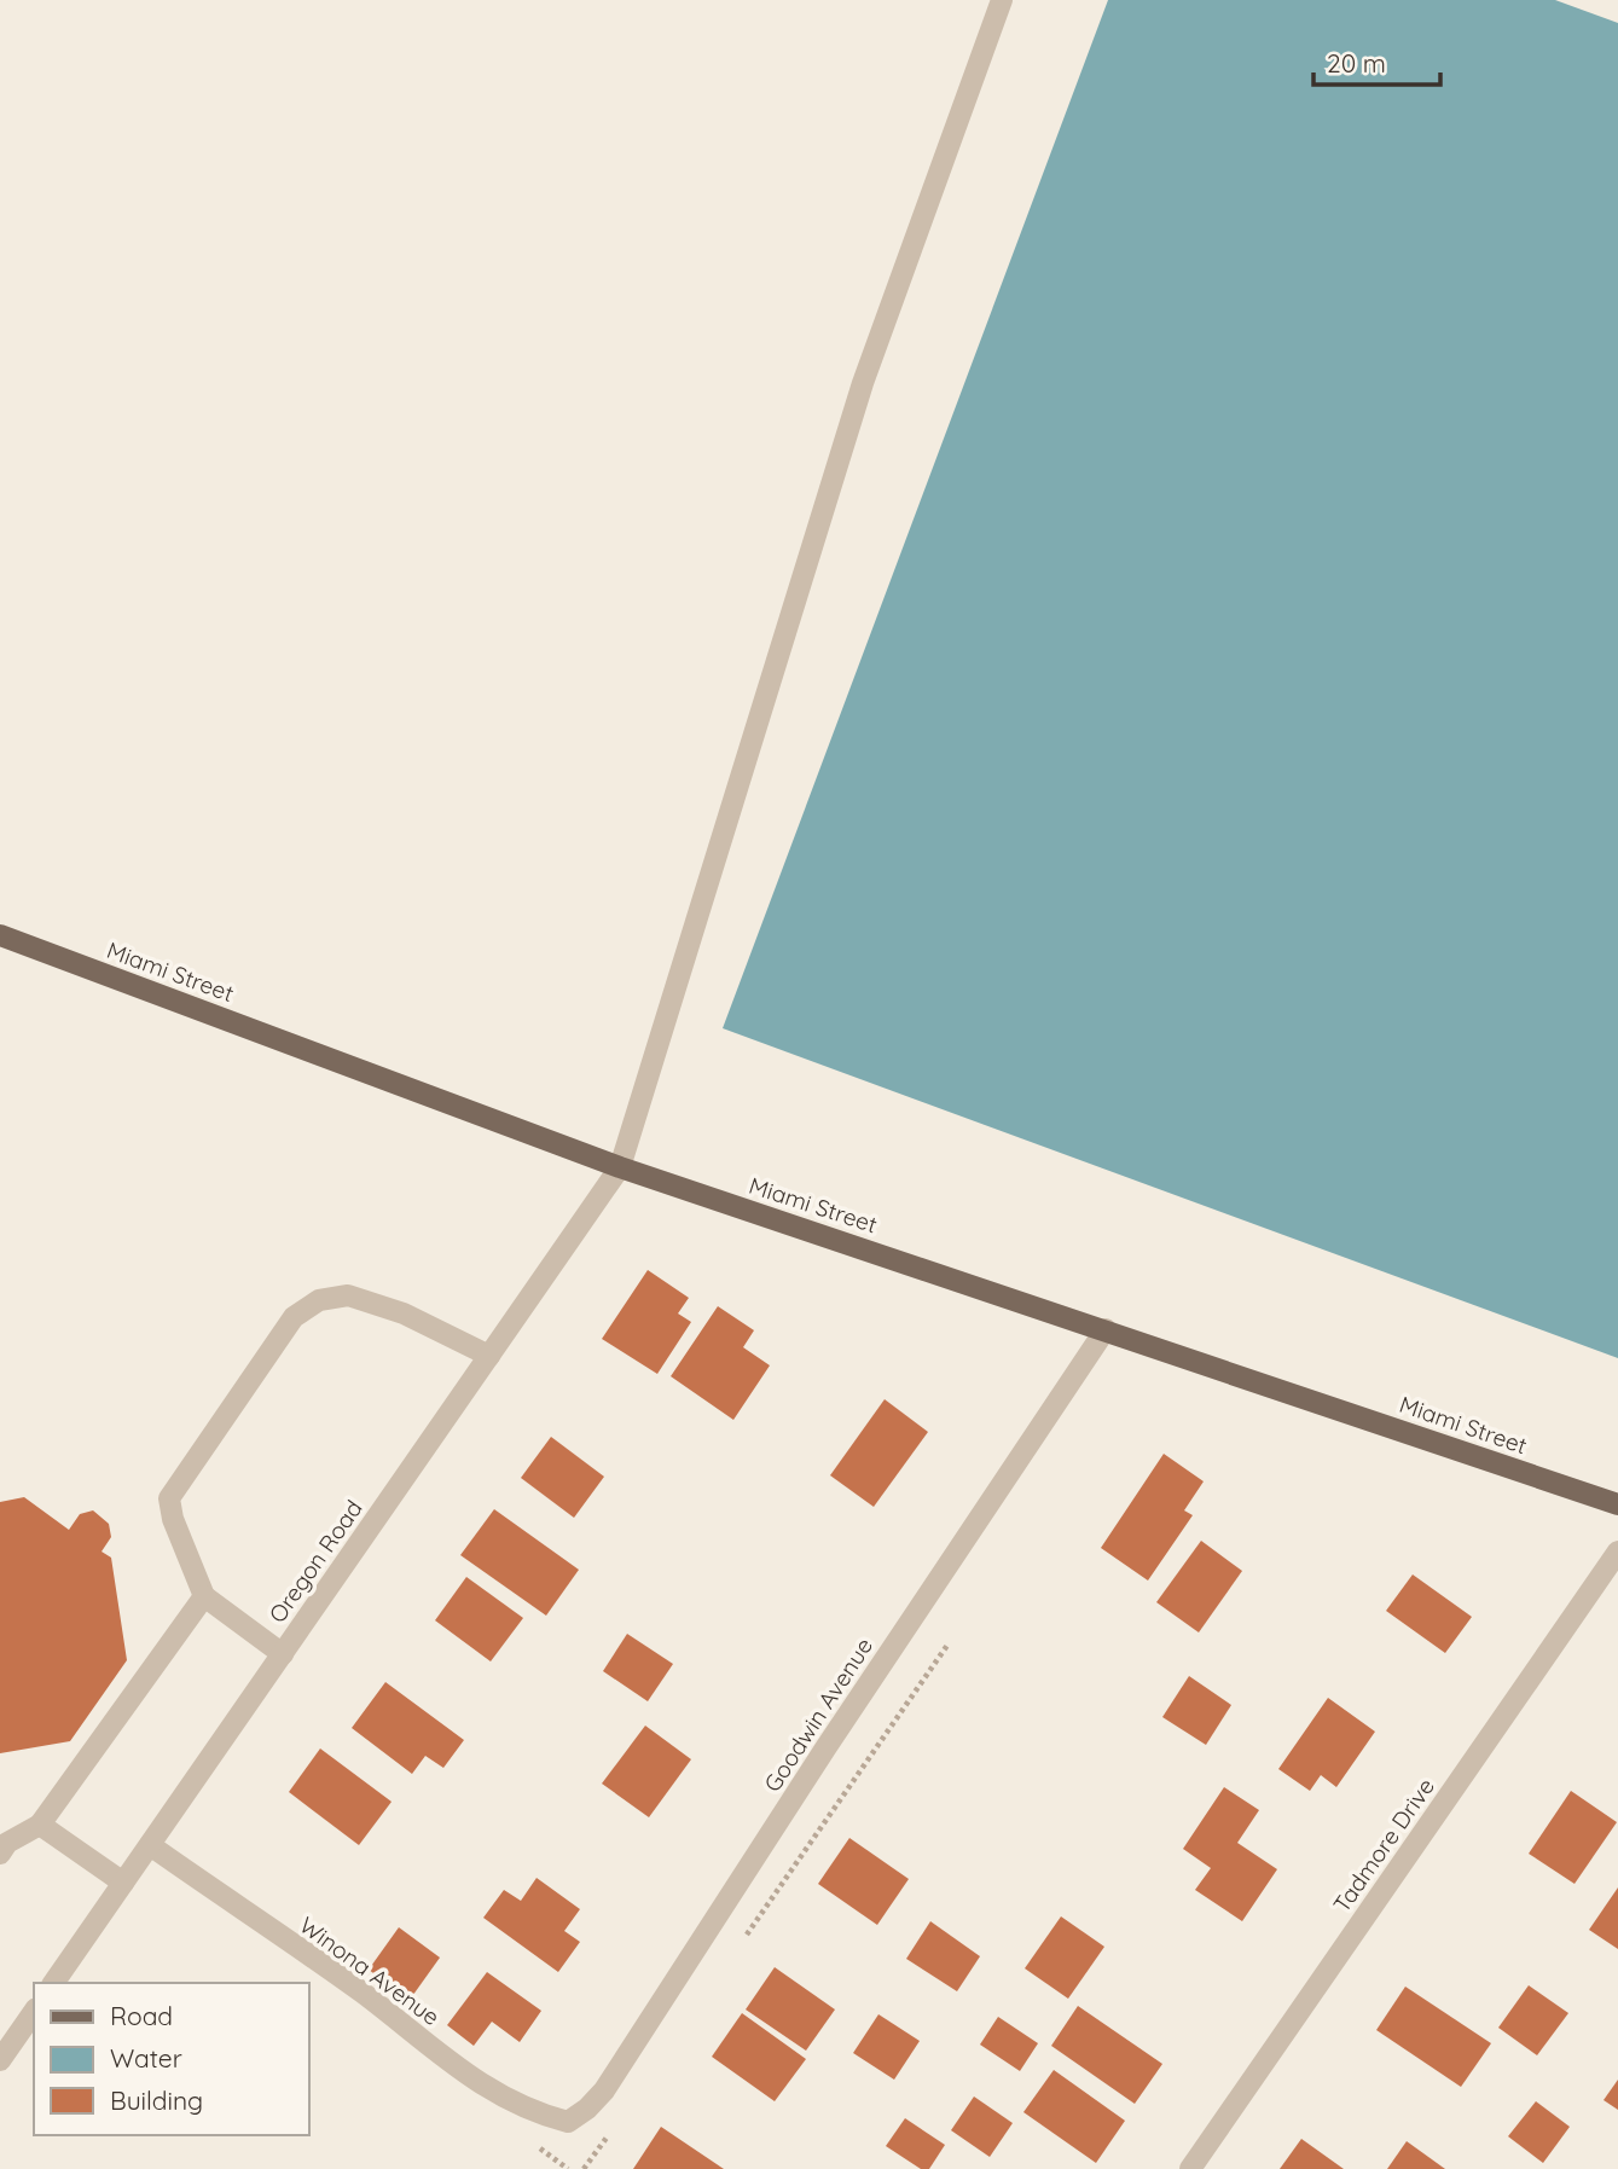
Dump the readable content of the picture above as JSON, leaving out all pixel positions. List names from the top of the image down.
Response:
{
  "streets": {
    "main road": ["Miami Street"],
    "street": [
      "Oregon Road",
      "Goodwin Avenue",
      "Tadmore Drive",
      "Winona Avenue"
    ]
  },
  "crossings": [
    ["Miami Street", "Oregon Road"],
    ["Miami Street", "Goodwin Avenue"],
    ["Oregon Road", "Winona Avenue"],
    ["Goodwin Avenue", "Winona Avenue"]
  ],
  "legend": ["Road", "Water", "Building"],
  "scale_bar": "20 m"
}
